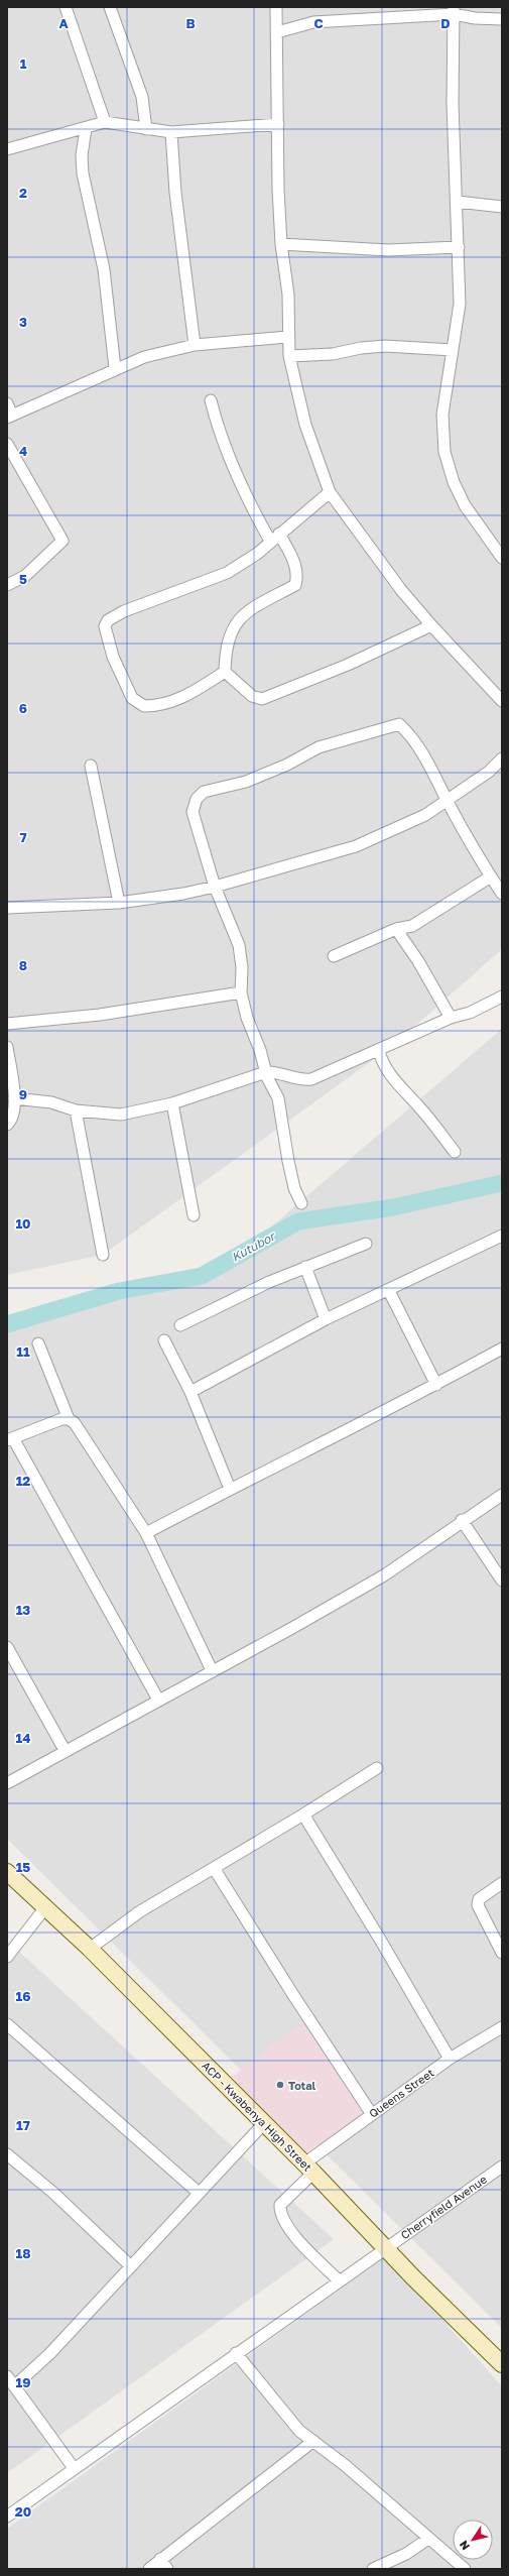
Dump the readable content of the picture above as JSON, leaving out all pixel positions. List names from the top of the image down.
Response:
{
  "streets": {
    "main road": ["ACP - Kwabenya High Street"],
    "street": ["Queens Street", "Cherryfield Avenue"]
  },
  "crossings": [
    ["Queens Street", "ACP - Kwabenya High Street"],
    ["Queens Street", "Cherryfield Avenue"],
    ["ACP - Kwabenya High Street", "Cherryfield Avenue"]
  ],
  "water": ["Kutubor"],
  "places": ["Total"],
  "north": "bottom left",
  "grid": {
    "columns": [
      "A",
      "B",
      "C",
      "D"
    ],
    "rows": [
      "1",
      "2",
      "3",
      "4",
      "5",
      "6",
      "7",
      "8",
      "9",
      "10",
      "11",
      "12",
      "13",
      "14",
      "15",
      "16",
      "17",
      "18",
      "19",
      "20"
    ]
  }
}
